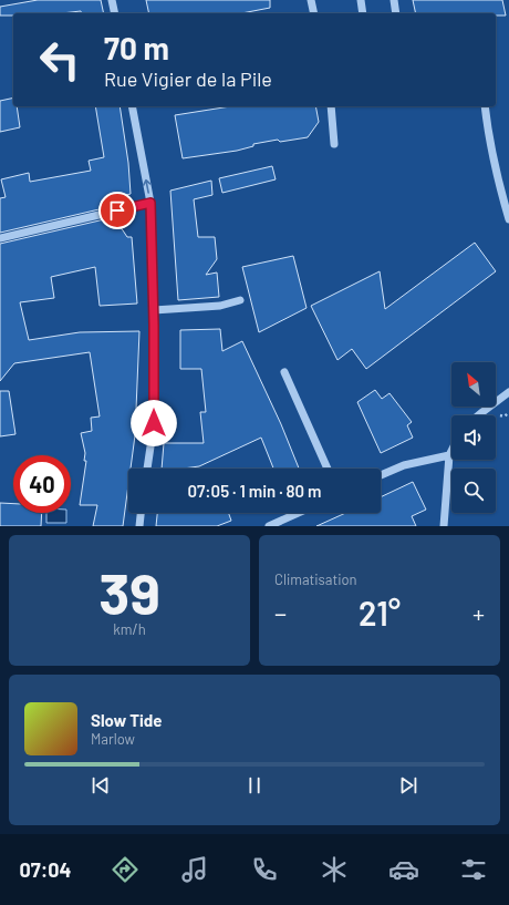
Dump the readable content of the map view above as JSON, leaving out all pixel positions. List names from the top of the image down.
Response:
{
  "north": "top left",
  "page": {
    "turn": ["70 m", "Rue Vigier de la Pile"],
    "limit": "40",
    "trip": "07:05 · 1 min · 80 m",
    "tile": [
      ["39", "km/h"],
      "Climatisation"
    ],
    "heat": ["−", "21°", "+"],
    "song": ["Slow Tide", "Marlow"],
    "tabs": "07:04"
  }
}
